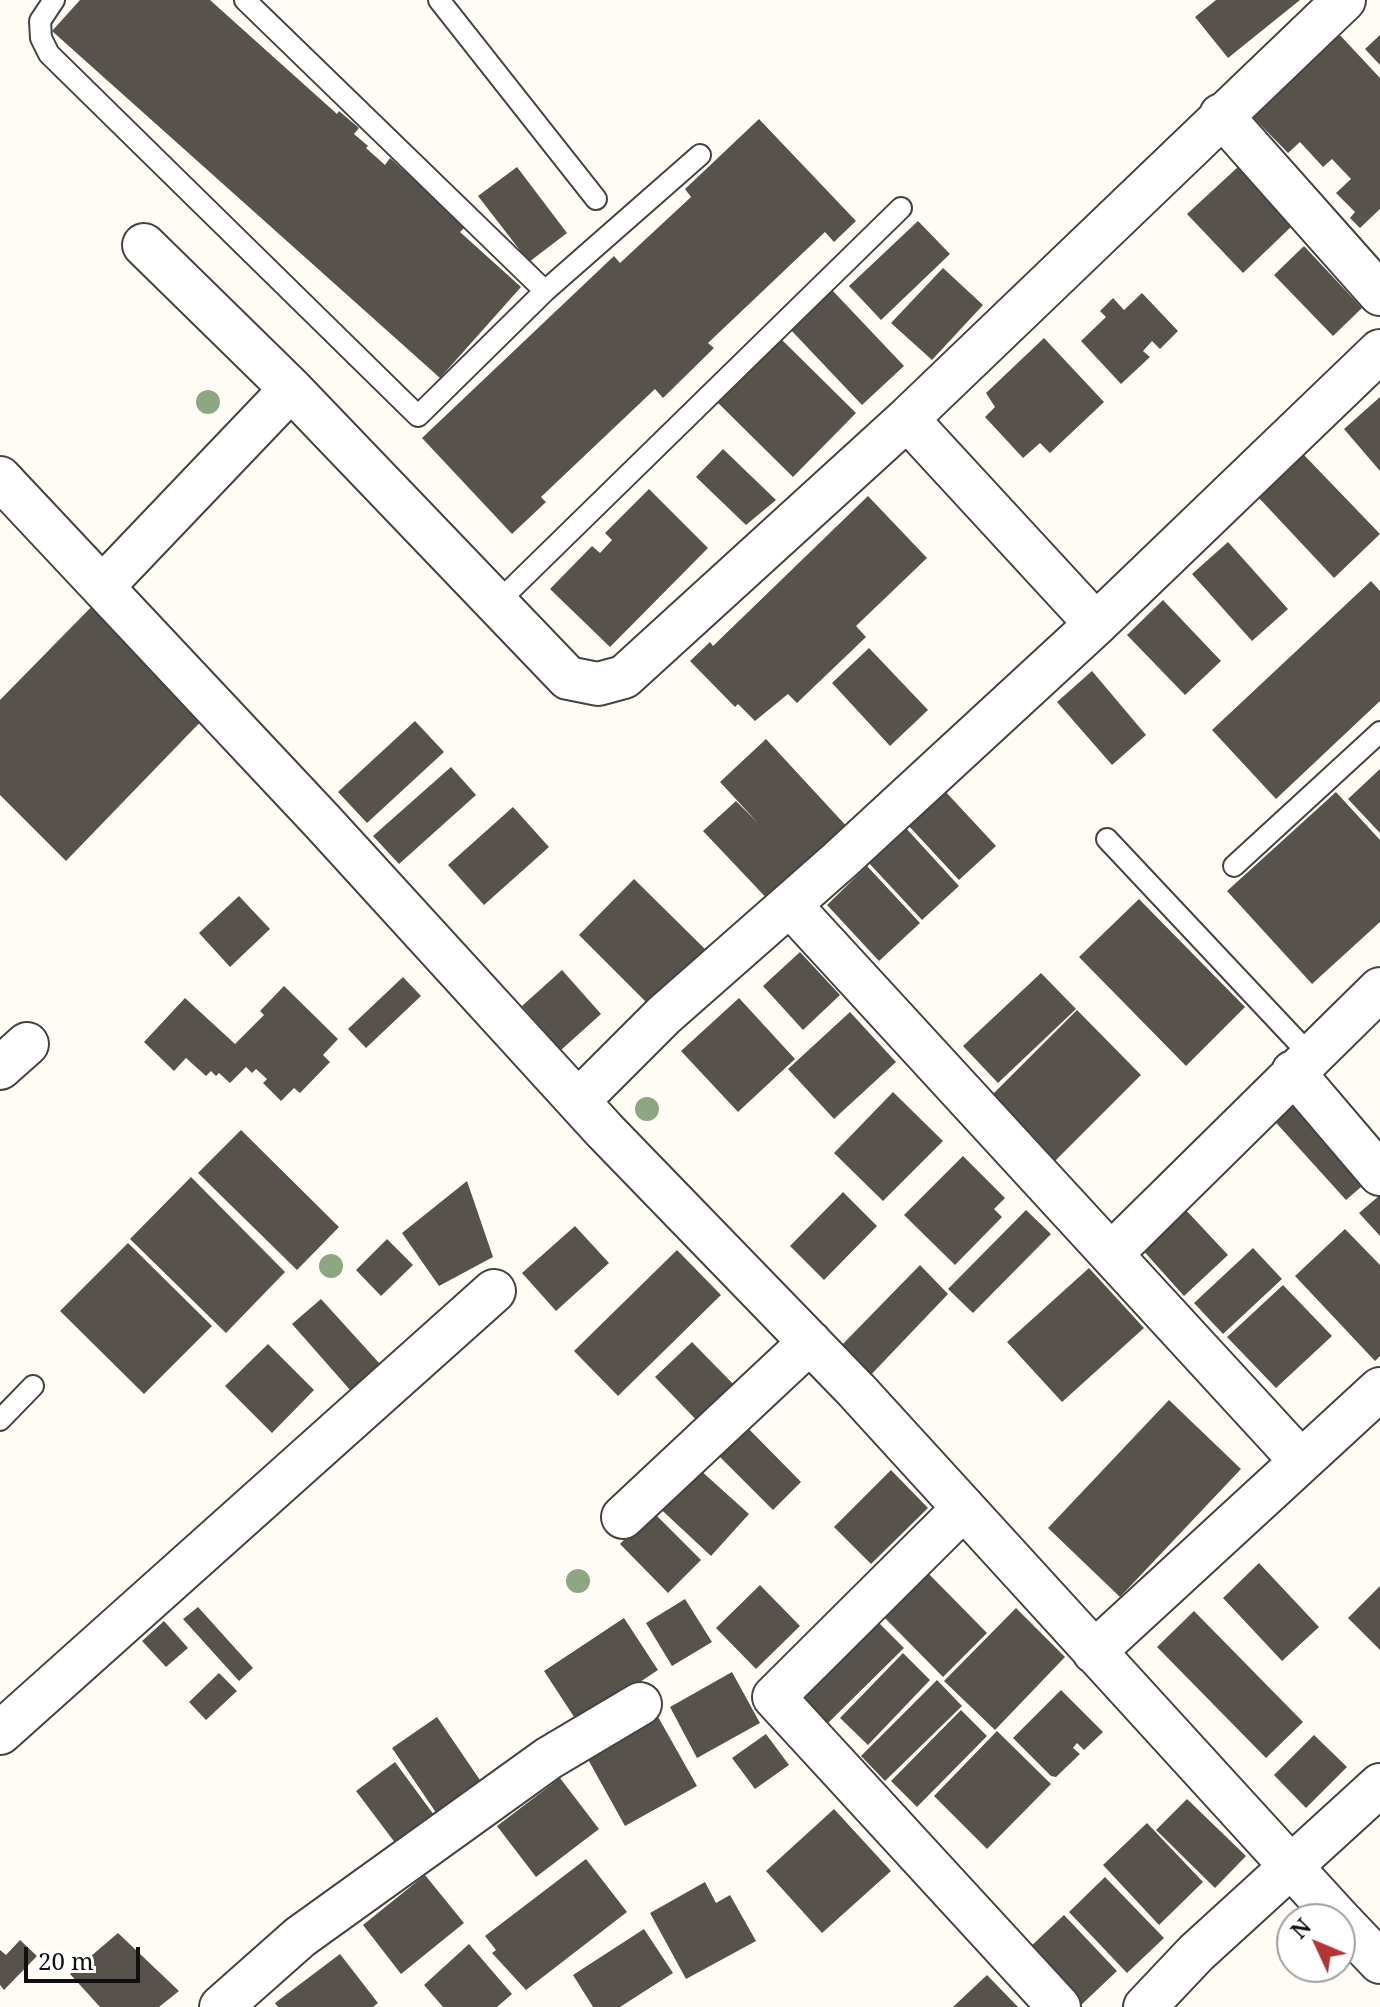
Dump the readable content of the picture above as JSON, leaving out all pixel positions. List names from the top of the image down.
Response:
{
  "scale_bar": "20 m",
  "north": "top left"
}
